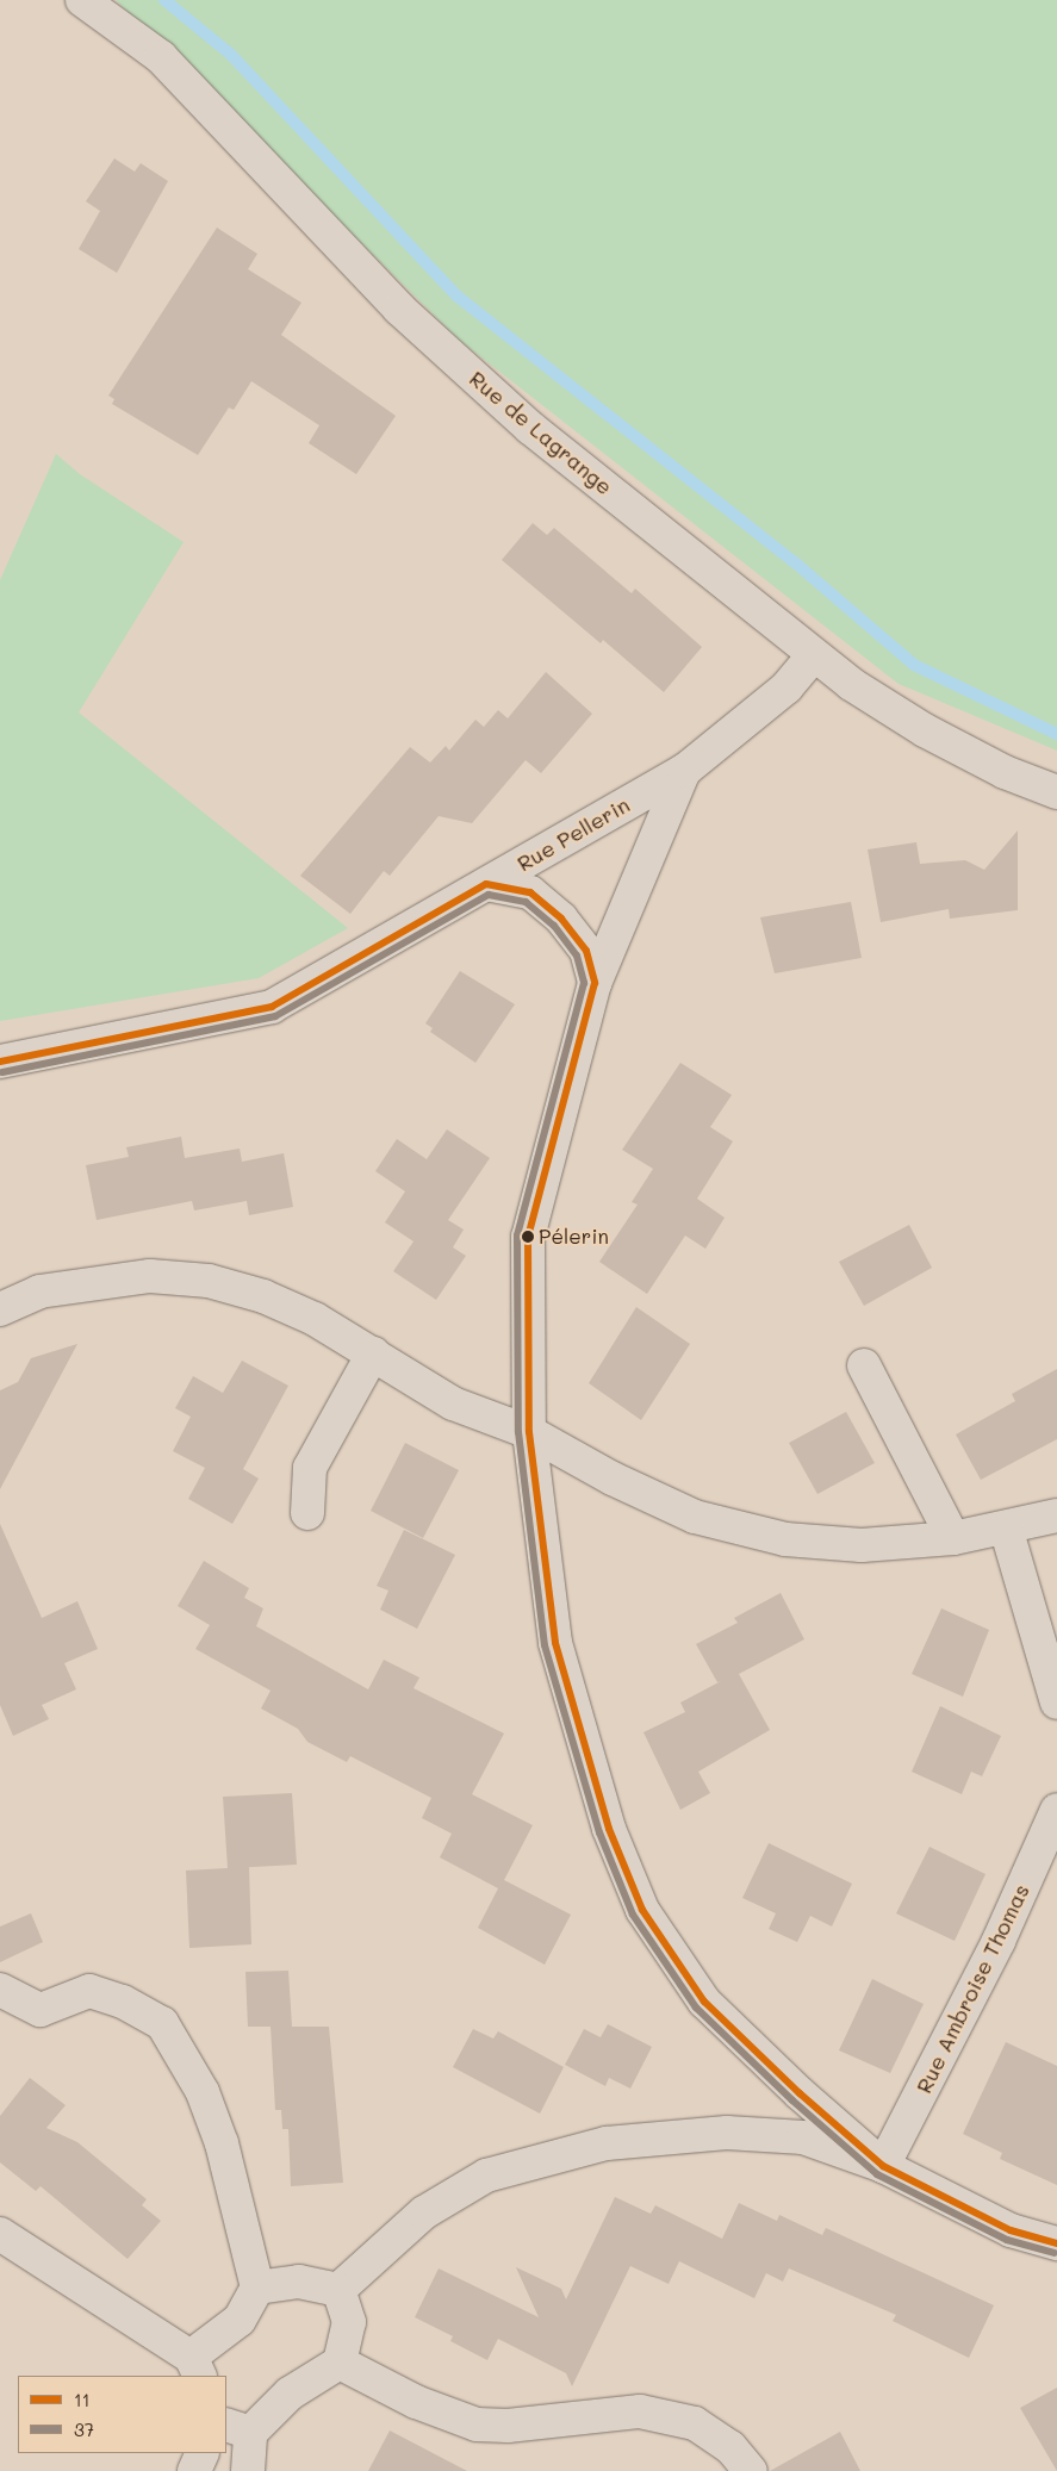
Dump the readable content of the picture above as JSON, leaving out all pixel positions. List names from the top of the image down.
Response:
{
  "streets": {
    "street": ["Rue de Lagrange", "Rue Pellerin", "Rue Ambroise Thomas"]
  },
  "crossings": [
    ["Rue de Lagrange", "Rue Pellerin"]
  ],
  "places": ["Pélerin"],
  "lines": ["transit line 11", "transit line 37"],
  "legend": ["11", "37"]
}
